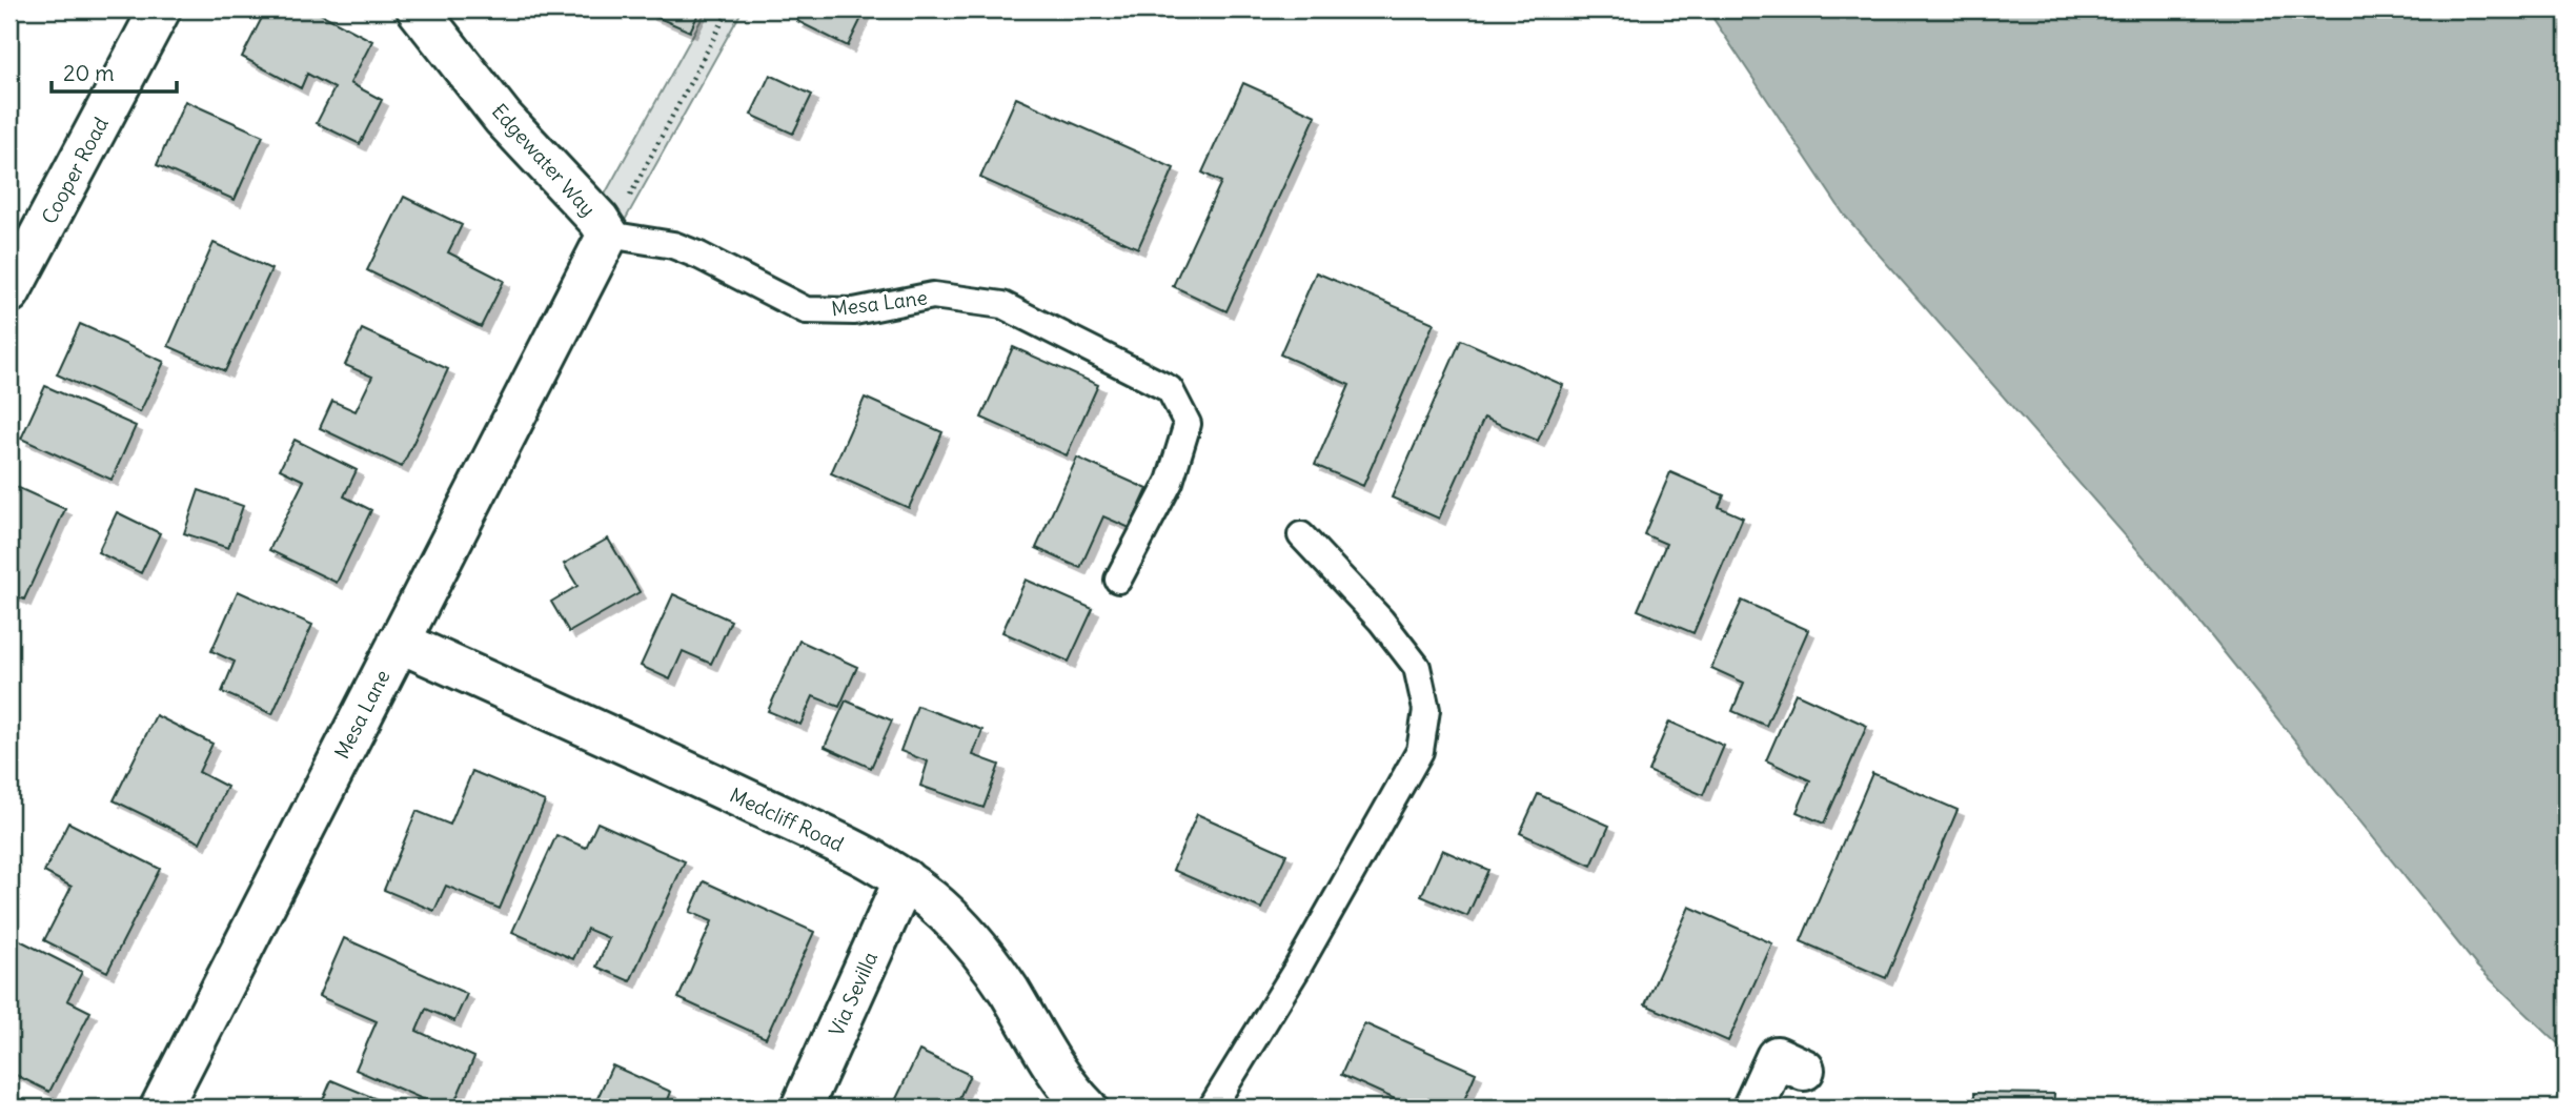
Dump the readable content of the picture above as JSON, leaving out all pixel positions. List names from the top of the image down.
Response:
{
  "streets": {
    "street": [
      "Edgewater Way",
      "Cooper Road",
      "Mesa Lane",
      "Medcliff Road",
      "Via Sevilla"
    ]
  },
  "crossings": [
    ["Edgewater Way", "Mesa Lane"],
    ["Mesa Lane", "Medcliff Road"],
    ["Medcliff Road", "Via Sevilla"]
  ],
  "scale_bar": "20 m"
}
